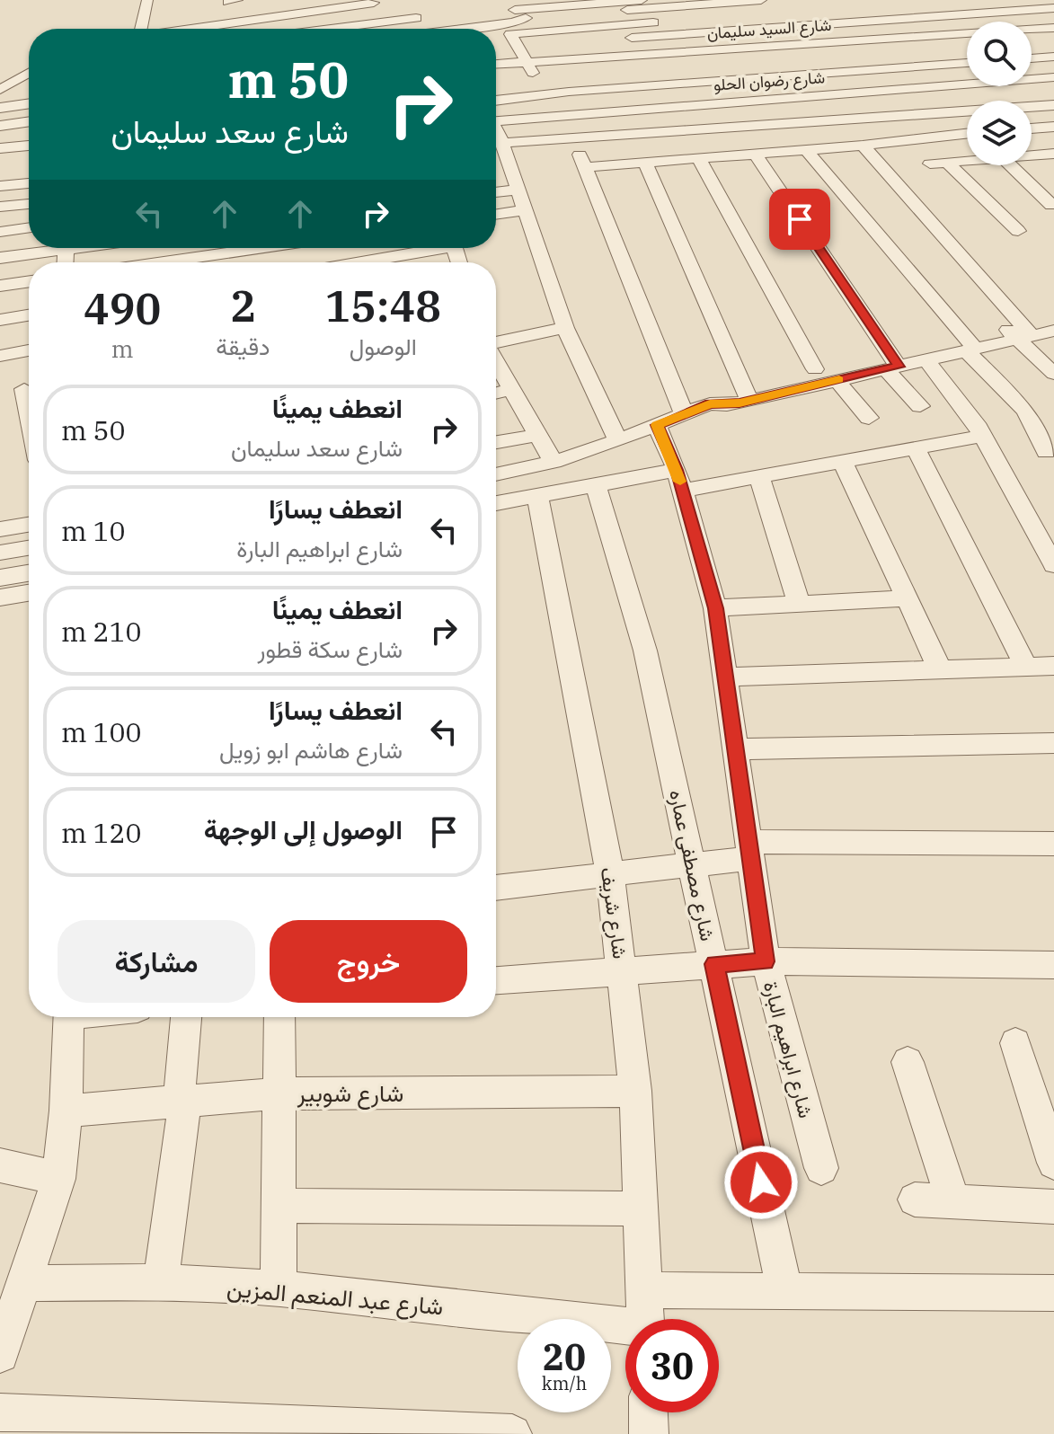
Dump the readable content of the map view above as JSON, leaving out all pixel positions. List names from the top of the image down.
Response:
{
  "streets": {
    "street": [
      "شارع السيد سليمان",
      "شارع رضوان الحلو",
      "شارع مصطفى عماره",
      "شارع شريف",
      "شارع ابراهيم البارة",
      "شارع شوبير",
      "شارع عبد المنعم المزين"
    ]
  },
  "crossings": [
    ["شارع شريف", "شارع شوبير"]
  ],
  "page": {
    "turn": ["50 m", "شارع سعد سليمان"],
    "eta": [
      "15:48",
      "الوصول",
      "2",
      "دقيقة",
      "490",
      "m"
    ],
    "list": [
      {
        "name": "انعطف يمينًا",
        "note": "شارع سعد سليمان",
        "value": "50 m"
      },
      {
        "name": "انعطف يسارًا",
        "note": "شارع ابراهيم البارة",
        "value": "10 m"
      },
      {
        "name": "انعطف يمينًا",
        "note": "شارع سكة قطور",
        "value": "210 m"
      },
      {
        "name": "انعطف يسارًا",
        "note": "شارع هاشم ابو زويل",
        "value": "100 m"
      },
      {
        "name": "الوصول إلى الوجهة",
        "value": "120 m"
      }
    ],
    "buttons": ["خروج", "مشاركة"],
    "speed": "20 km/h",
    "limit": "30"
  }
}
